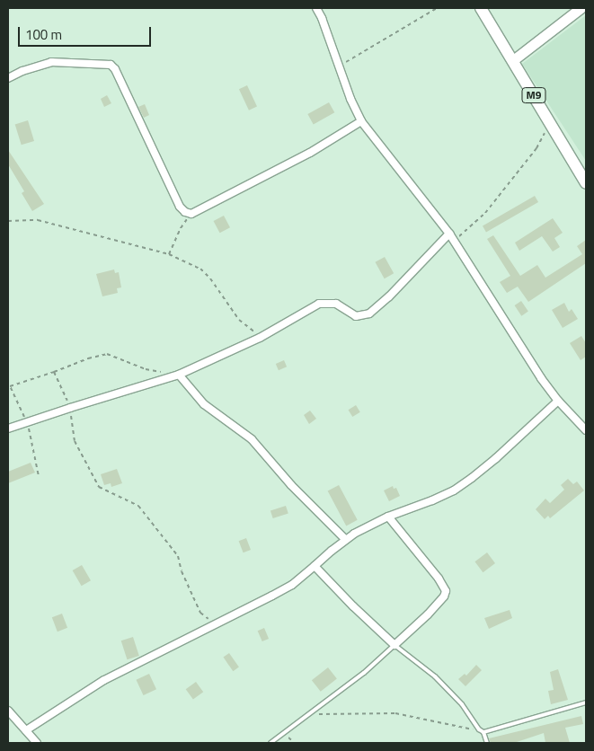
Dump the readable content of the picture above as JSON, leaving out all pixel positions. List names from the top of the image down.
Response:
{
  "streets": {
    "main road": ["M9"]
  },
  "scale_bar": "100 m"
}
